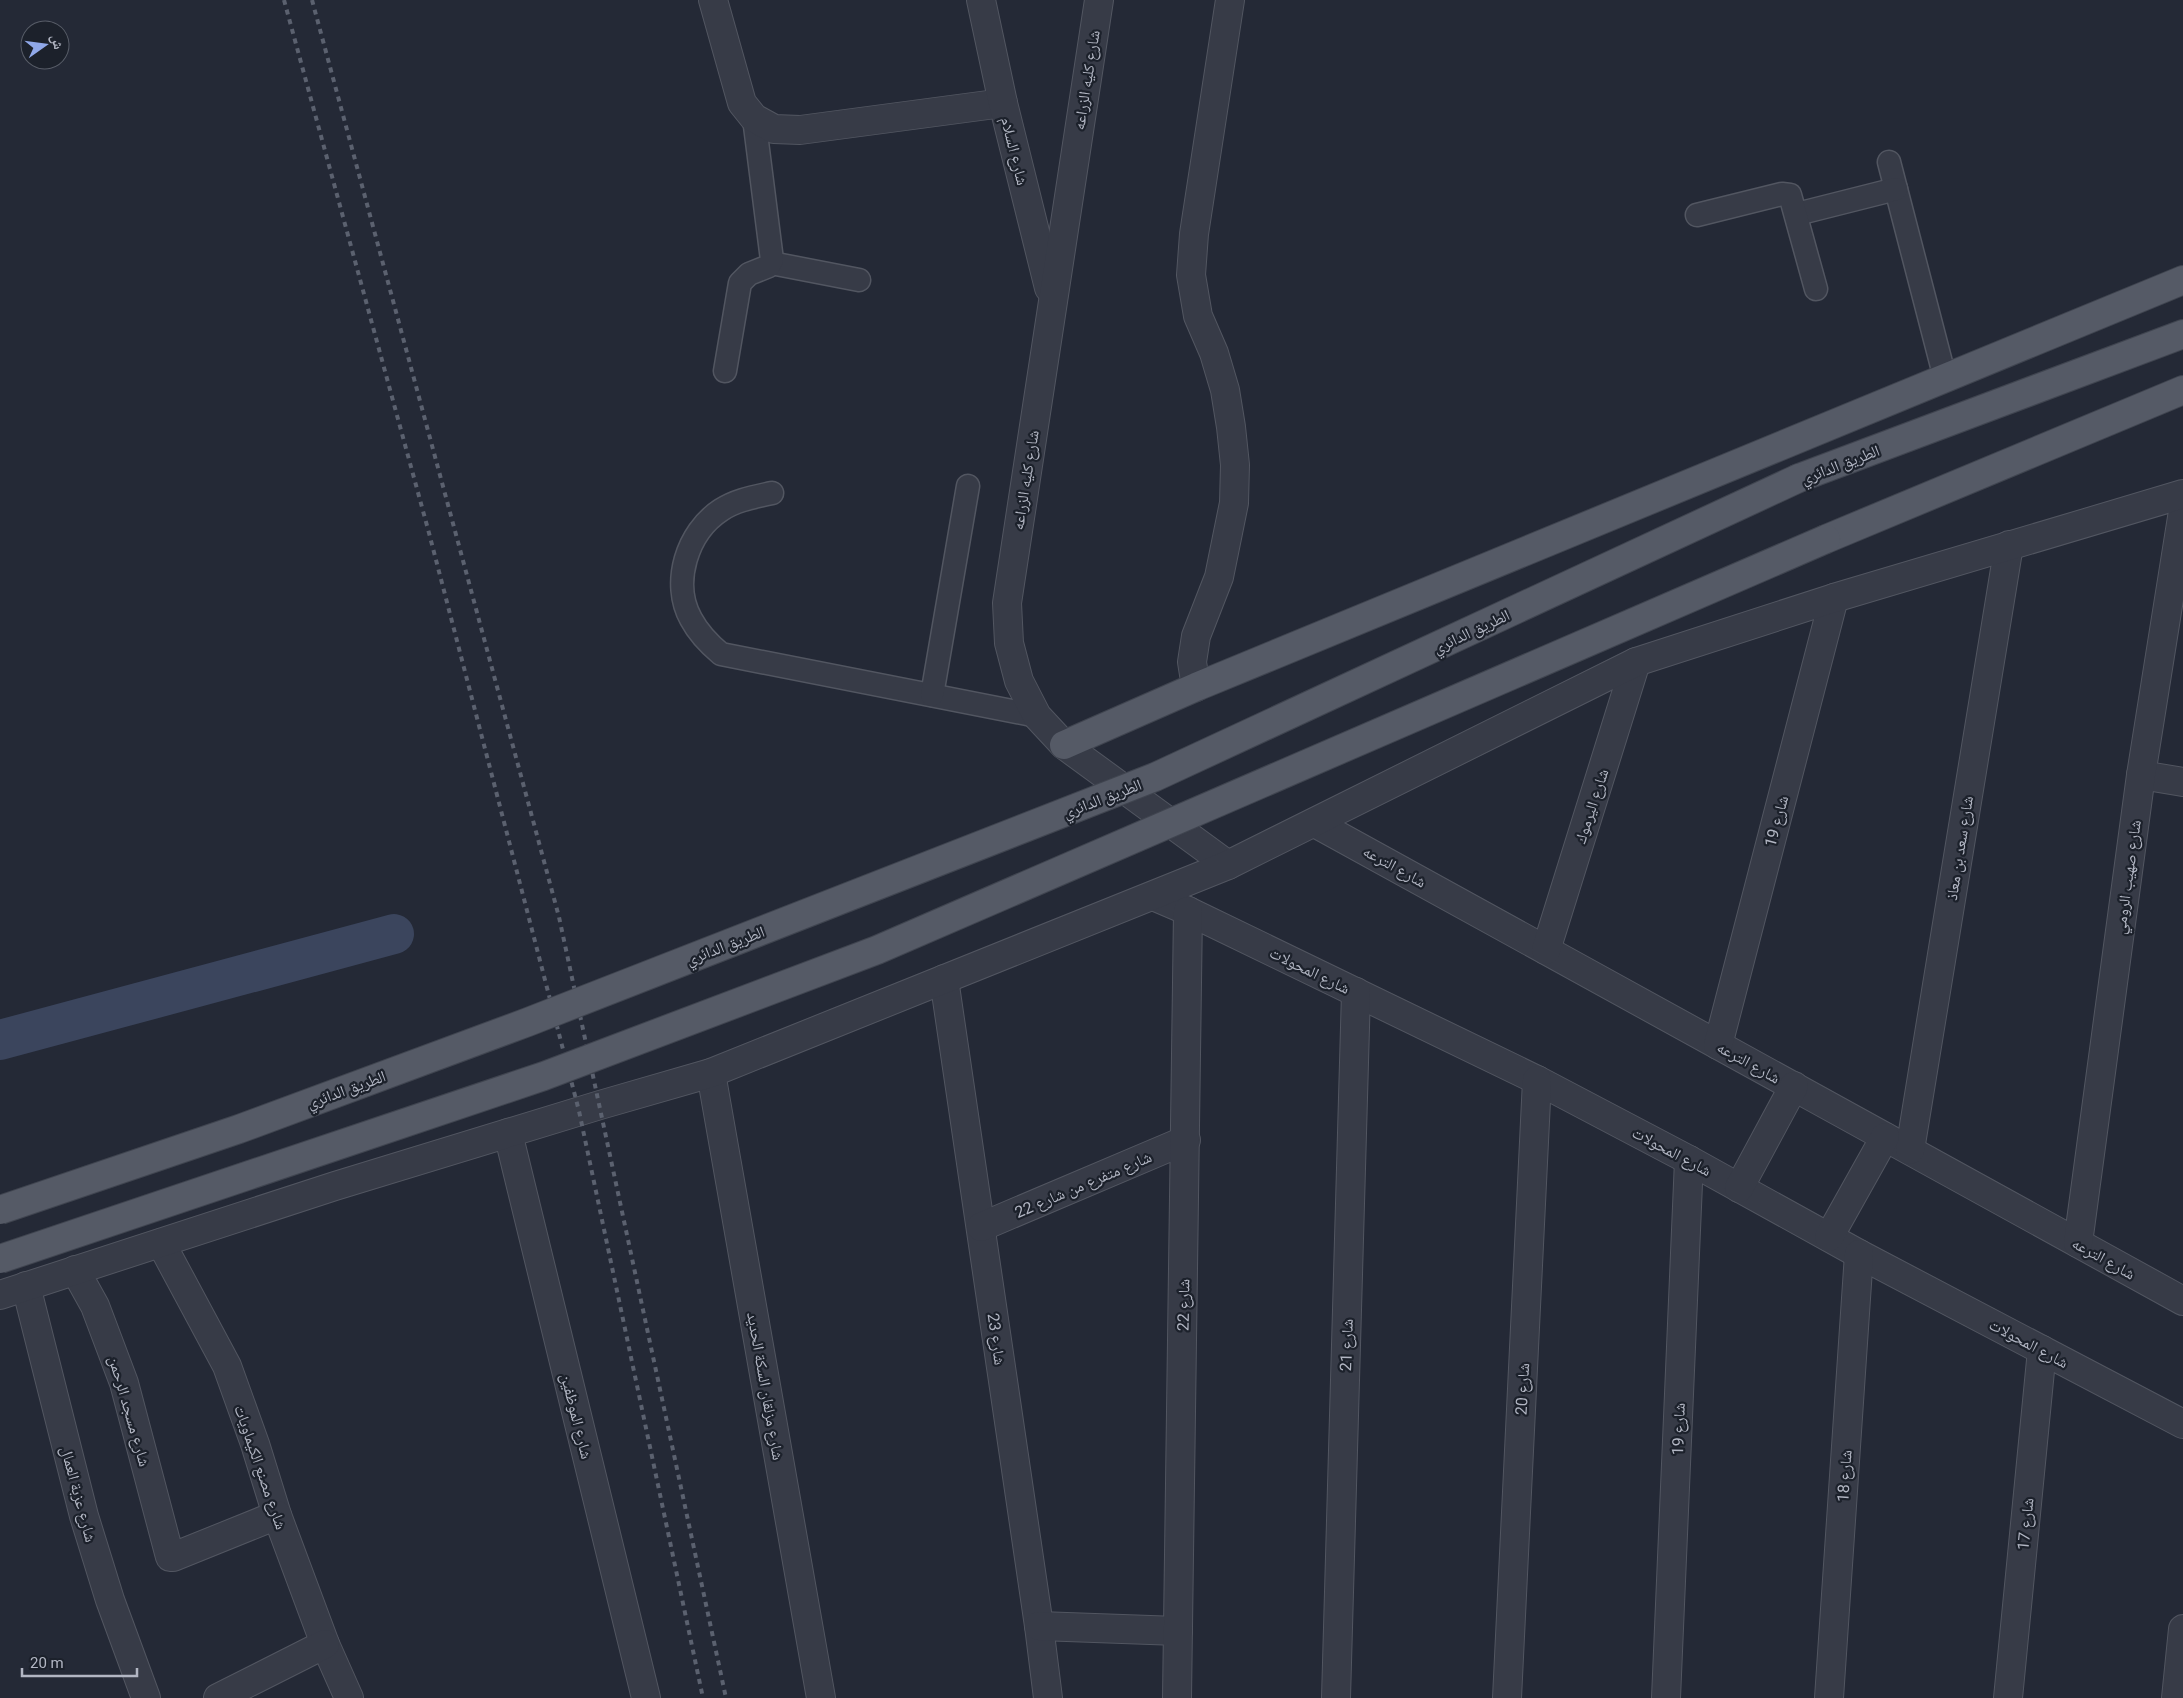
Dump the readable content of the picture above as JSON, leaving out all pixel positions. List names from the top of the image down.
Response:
{
  "streets": {
    "main road": ["الطريق الدائري"],
    "street": [
      "شارع كليه الزراعه",
      "شارع السلام",
      "شارع اليرموك",
      "شارع 19",
      "شارع سعد بن معاذ",
      "شارع الترعه",
      "شارع صهيب الرومي",
      "شارع المحولات",
      "شارع متفرع من شارع 22",
      "شارع 22",
      "شارع 23",
      "شارع 21",
      "شارع مزلقان السكة الحديد",
      "شارع 20",
      "شارع مسجد الرحمن",
      "شارع الموظفين",
      "شارع مصنع الكيماويات",
      "شارع 18",
      "شارع عزبة العمال",
      "شارع 17"
    ]
  },
  "crossings": [
    ["شارع كليه الزراعه", "شارع السلام"],
    ["شارع اليرموك", "شارع الترعه"],
    ["شارع 19", "شارع الترعه"],
    ["شارع 19", "شارع المحولات"],
    ["شارع سعد بن معاذ", "شارع الترعه"],
    ["شارع الترعه", "شارع صهيب الرومي"],
    ["شارع المحولات", "شارع 22"],
    ["شارع المحولات", "شارع 21"],
    ["شارع المحولات", "شارع 20"],
    ["شارع المحولات", "شارع 18"],
    ["شارع المحولات", "شارع 17"],
    ["شارع متفرع من شارع 22", "شارع 22"],
    ["شارع متفرع من شارع 22", "شارع 23"],
    ["شارع مسجد الرحمن", "شارع مصنع الكيماويات"]
  ],
  "scale_bar": "20 m",
  "north": "right"
}
